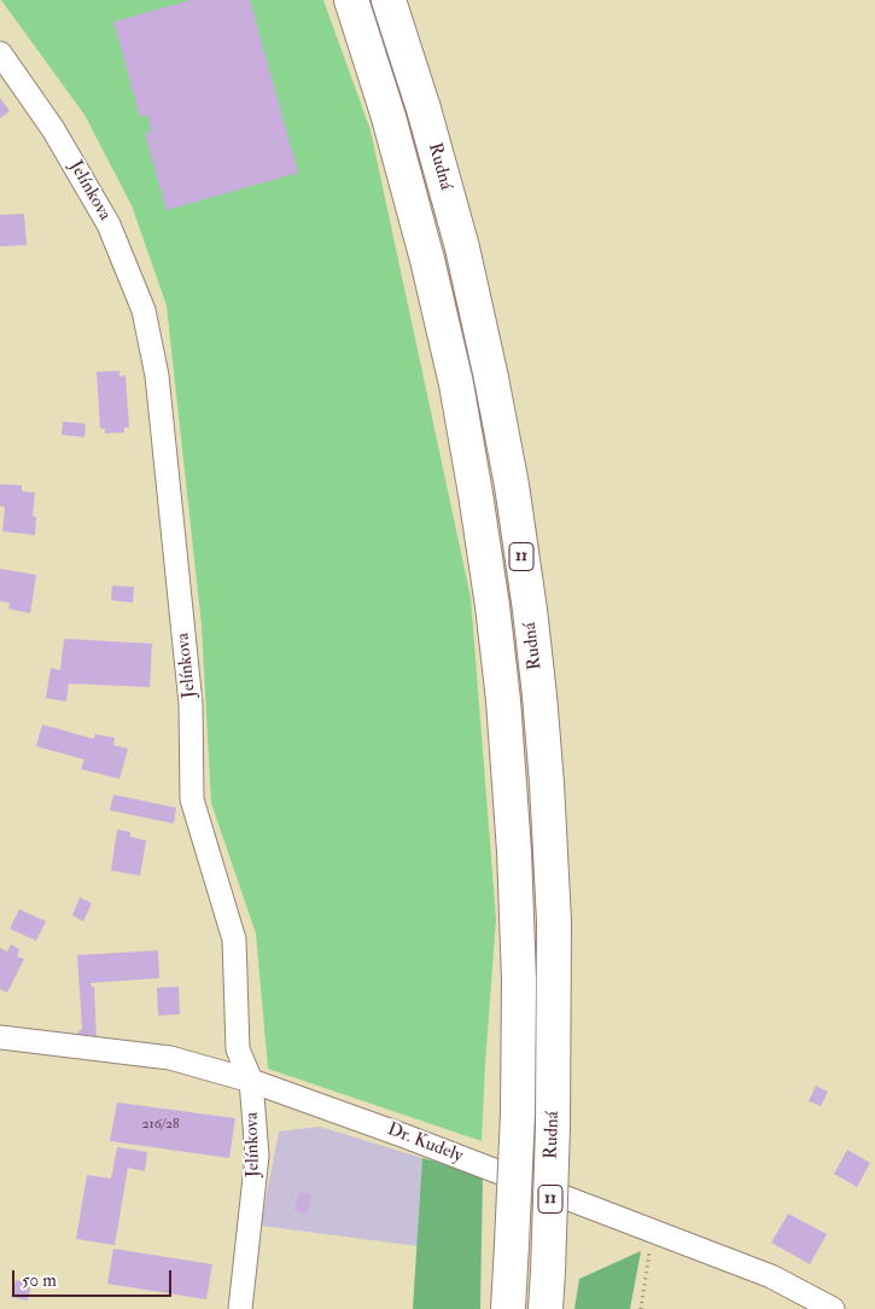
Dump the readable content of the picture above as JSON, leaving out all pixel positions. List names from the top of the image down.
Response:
{
  "streets": {
    "highway": ["Rudná", "11"],
    "street": ["Jelínkova", "Dr. Kudely"]
  },
  "crossings": [
    ["Jelínkova", "Dr. Kudely"]
  ],
  "house_numbers": ["216/28"],
  "scale_bar": "50 m"
}
